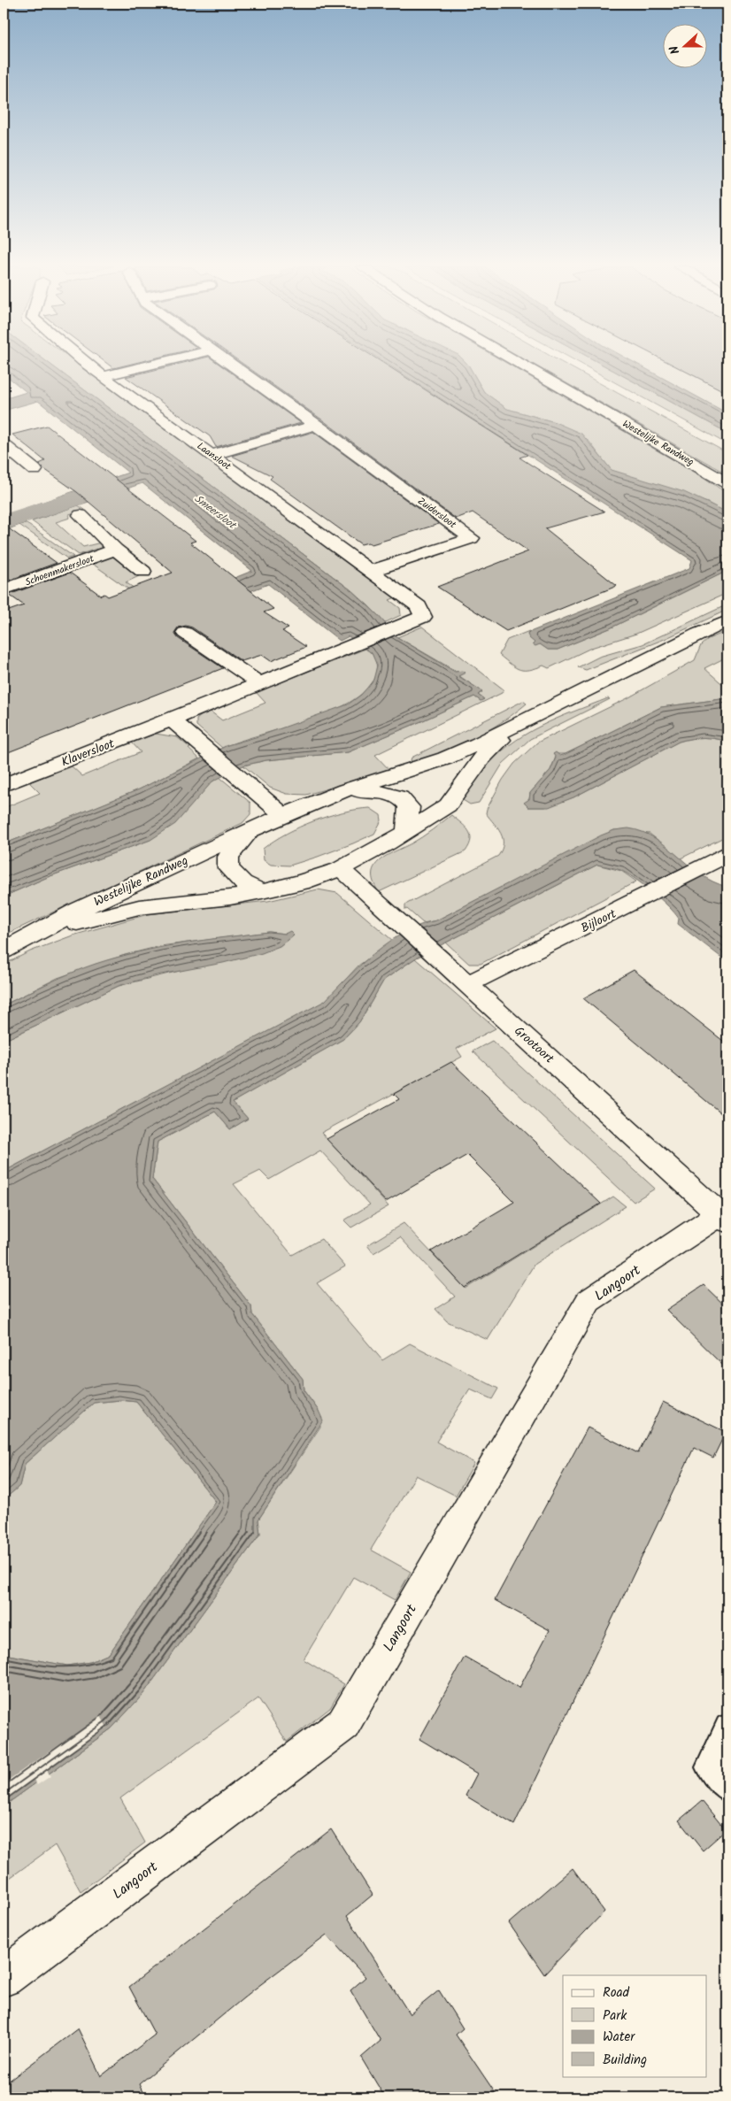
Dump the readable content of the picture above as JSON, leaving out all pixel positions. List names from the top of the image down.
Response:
{
  "streets": {
    "street": [
      "Westelijke Randweg",
      "Laansloot",
      "Zuidersloot",
      "Schoenmakersloot",
      "Klaversloot",
      "Bijloort",
      "Grootoort",
      "Langoort"
    ]
  },
  "crossings": [
    ["Westelijke Randweg", "Grootoort"],
    ["Laansloot", "Zuidersloot"],
    ["Laansloot", "Klaversloot"],
    ["Bijloort", "Grootoort"],
    ["Grootoort", "Langoort"]
  ],
  "water": ["Smeersloot"],
  "legend": [
    "Road",
    "Park",
    "Water",
    "Building"
  ],
  "north": "left"
}
